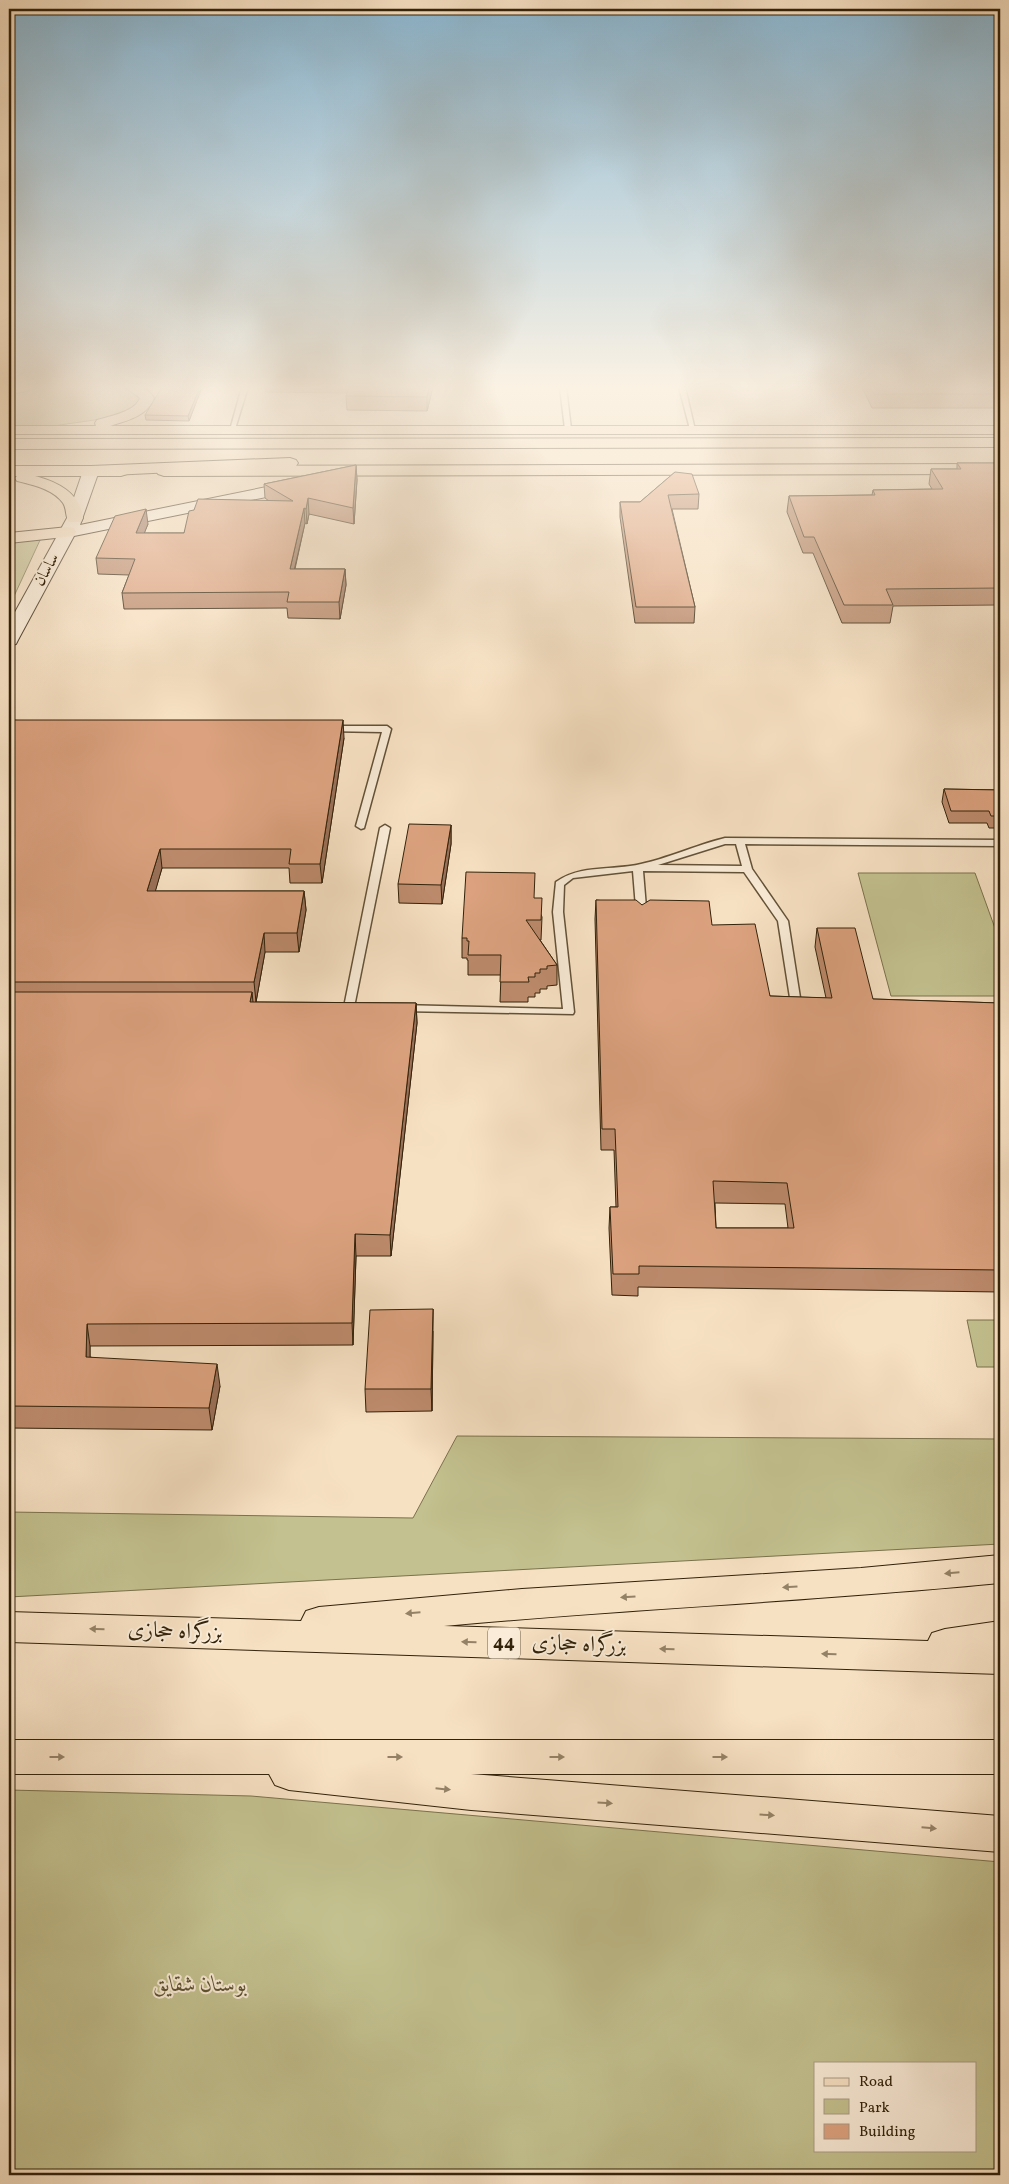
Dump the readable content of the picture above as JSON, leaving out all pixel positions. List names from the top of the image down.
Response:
{
  "streets": {
    "main road": ["بزرگراه حجازی", "44"],
    "street": ["ساسان"]
  },
  "parks": ["بوستان شقایق"],
  "legend": ["Road", "Park", "Building"]
}
